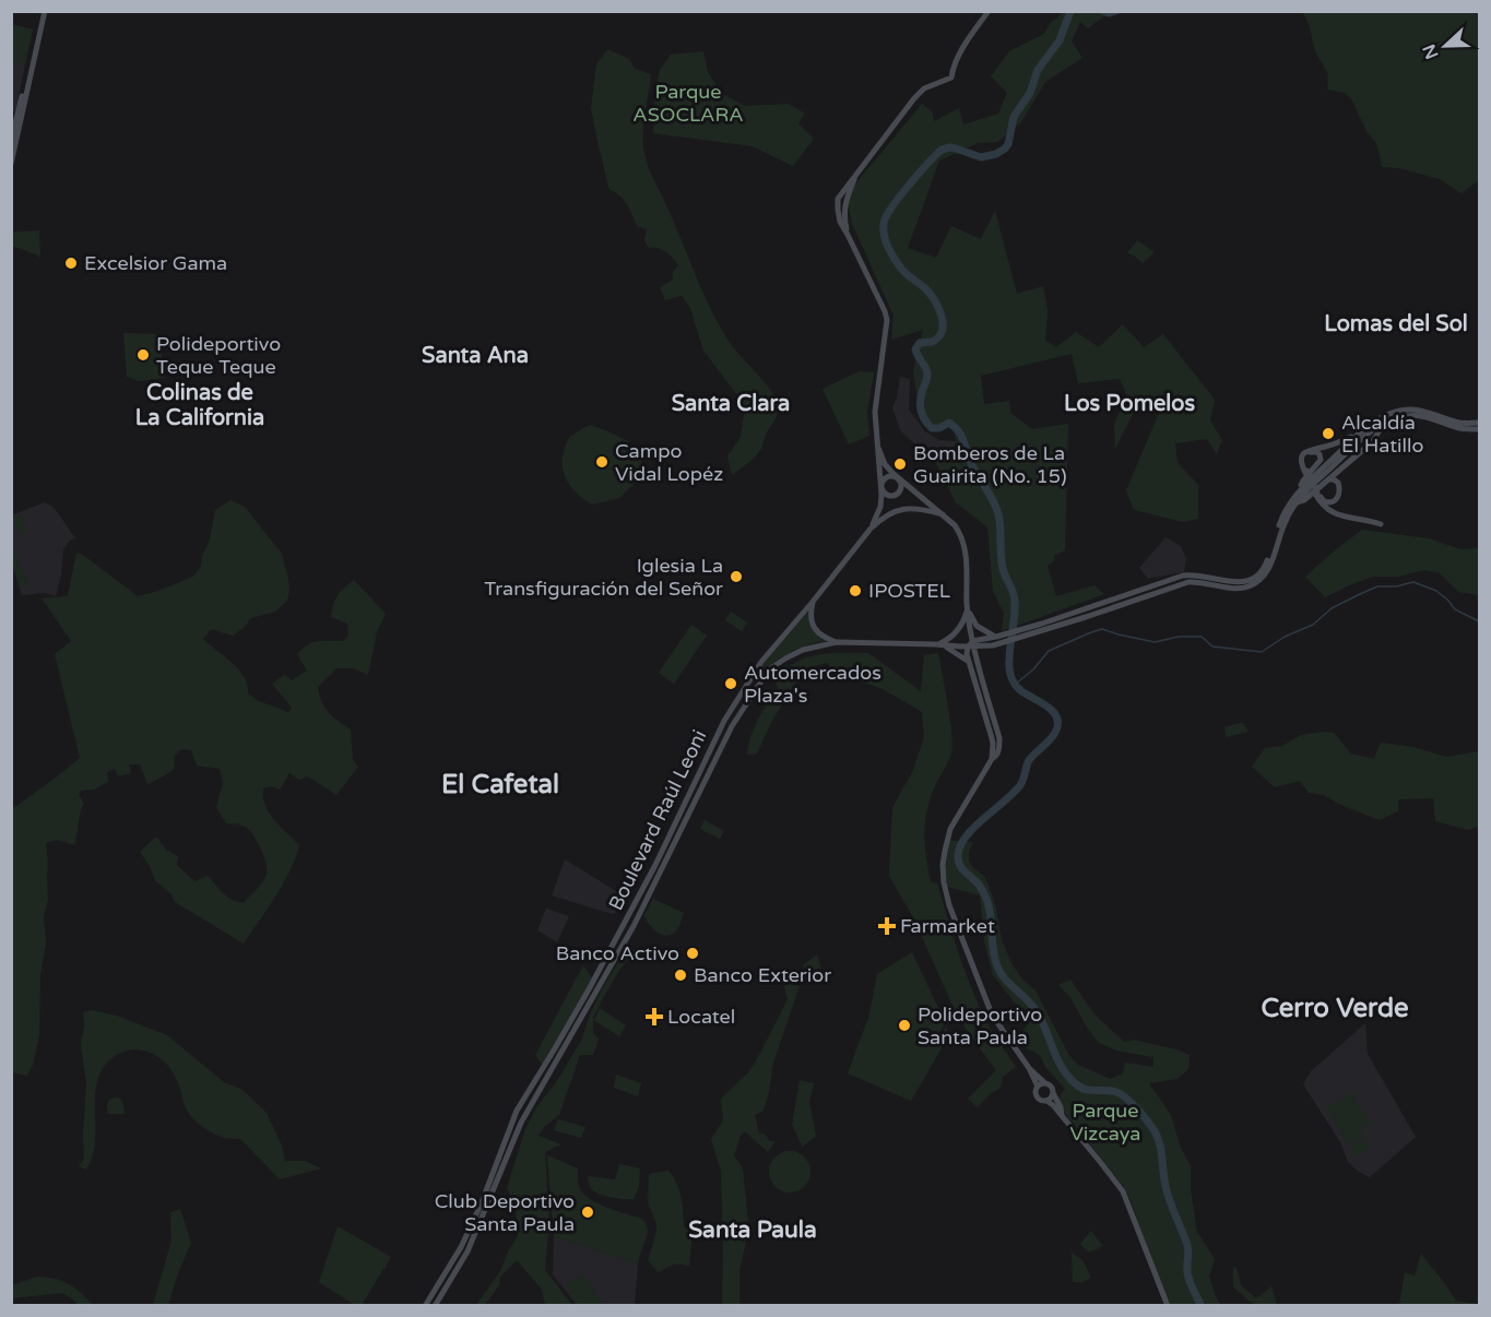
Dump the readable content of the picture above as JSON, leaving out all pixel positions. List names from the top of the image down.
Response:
{
  "streets": {
    "main road": ["Boulevard Raúl Leoni"]
  },
  "districts": [
    "Lomas del Sol",
    "Santa Ana",
    "Colinas de La California",
    "Santa Clara",
    "Los Pomelos",
    "El Cafetal",
    "Cerro Verde",
    "Santa Paula"
  ],
  "parks": ["Parque ASOCLARA", "Parque Vizcaya"],
  "places": {
    "other": [
      "Excelsior Gama",
      "Polideportivo Teque Teque",
      "Alcaldía El Hatillo",
      "Campo Vidal Lopéz",
      "Bomberos de La Guairita (No. 15)",
      "Iglesia La Transfiguración del Señor",
      "IPOSTEL",
      "Automercados Plaza's",
      "Banco Activo",
      "Banco Exterior",
      "Polideportivo Santa Paula",
      "Club Deportivo Santa Paula"
    ],
    "health": ["Farmarket", "Locatel"]
  },
  "north": "left"
}
